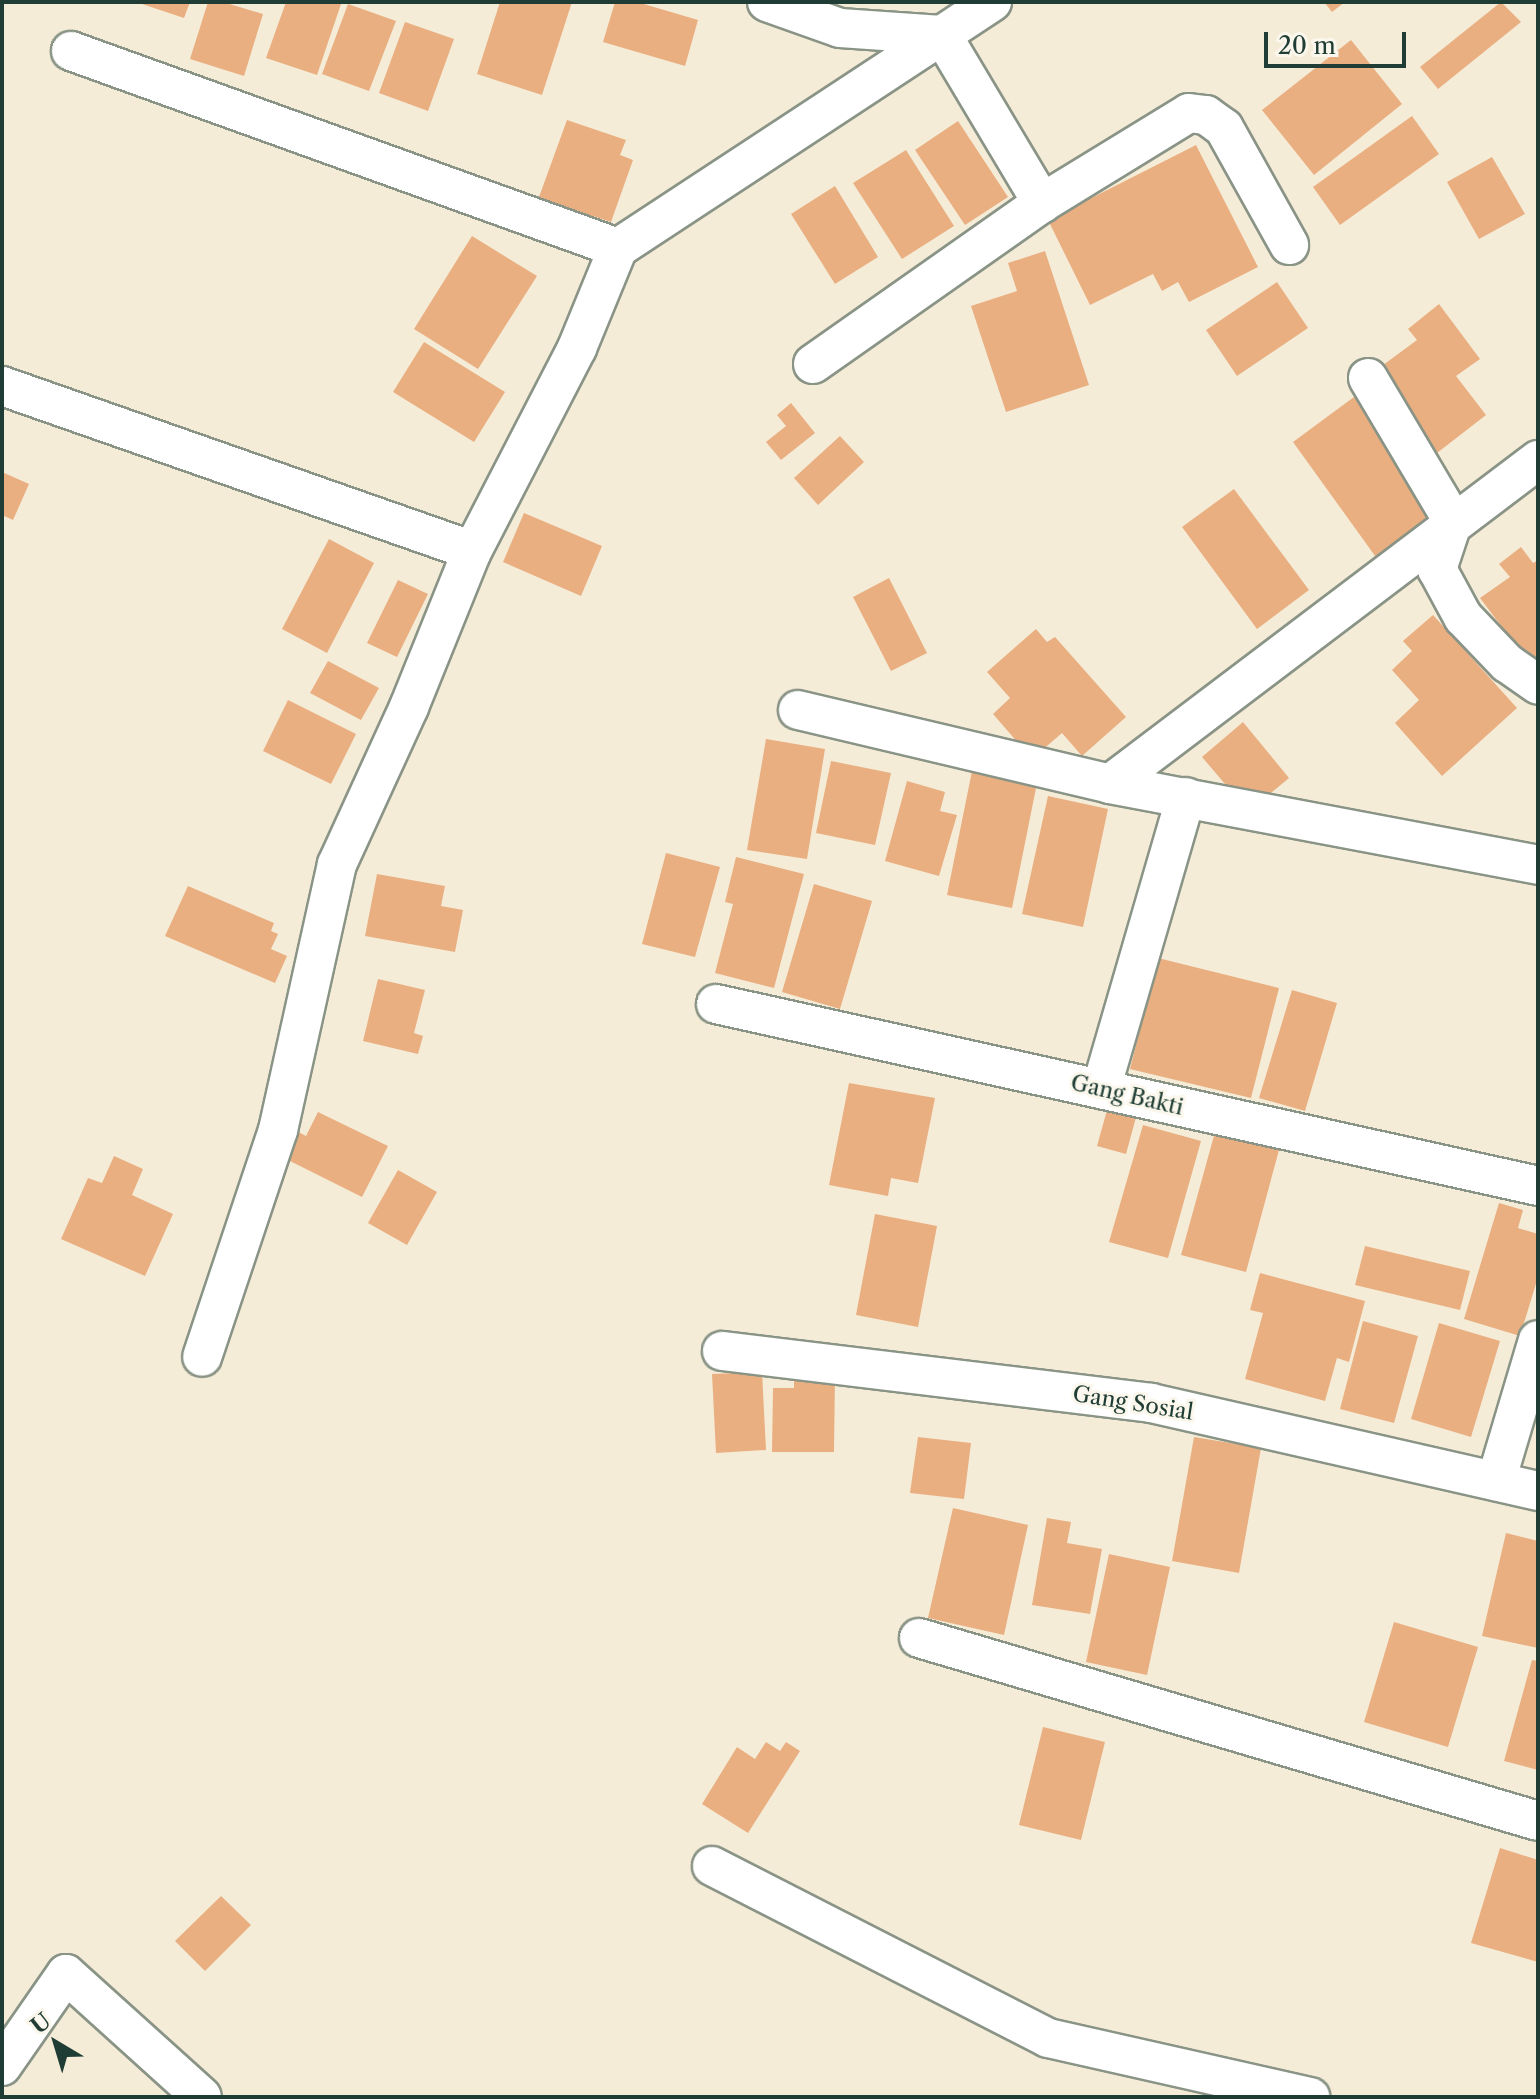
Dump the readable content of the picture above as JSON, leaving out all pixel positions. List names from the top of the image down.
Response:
{
  "streets": {
    "street": ["Gang Bakti", "Gang Sosial"]
  },
  "scale_bar": "20 m",
  "north": "top left"
}
